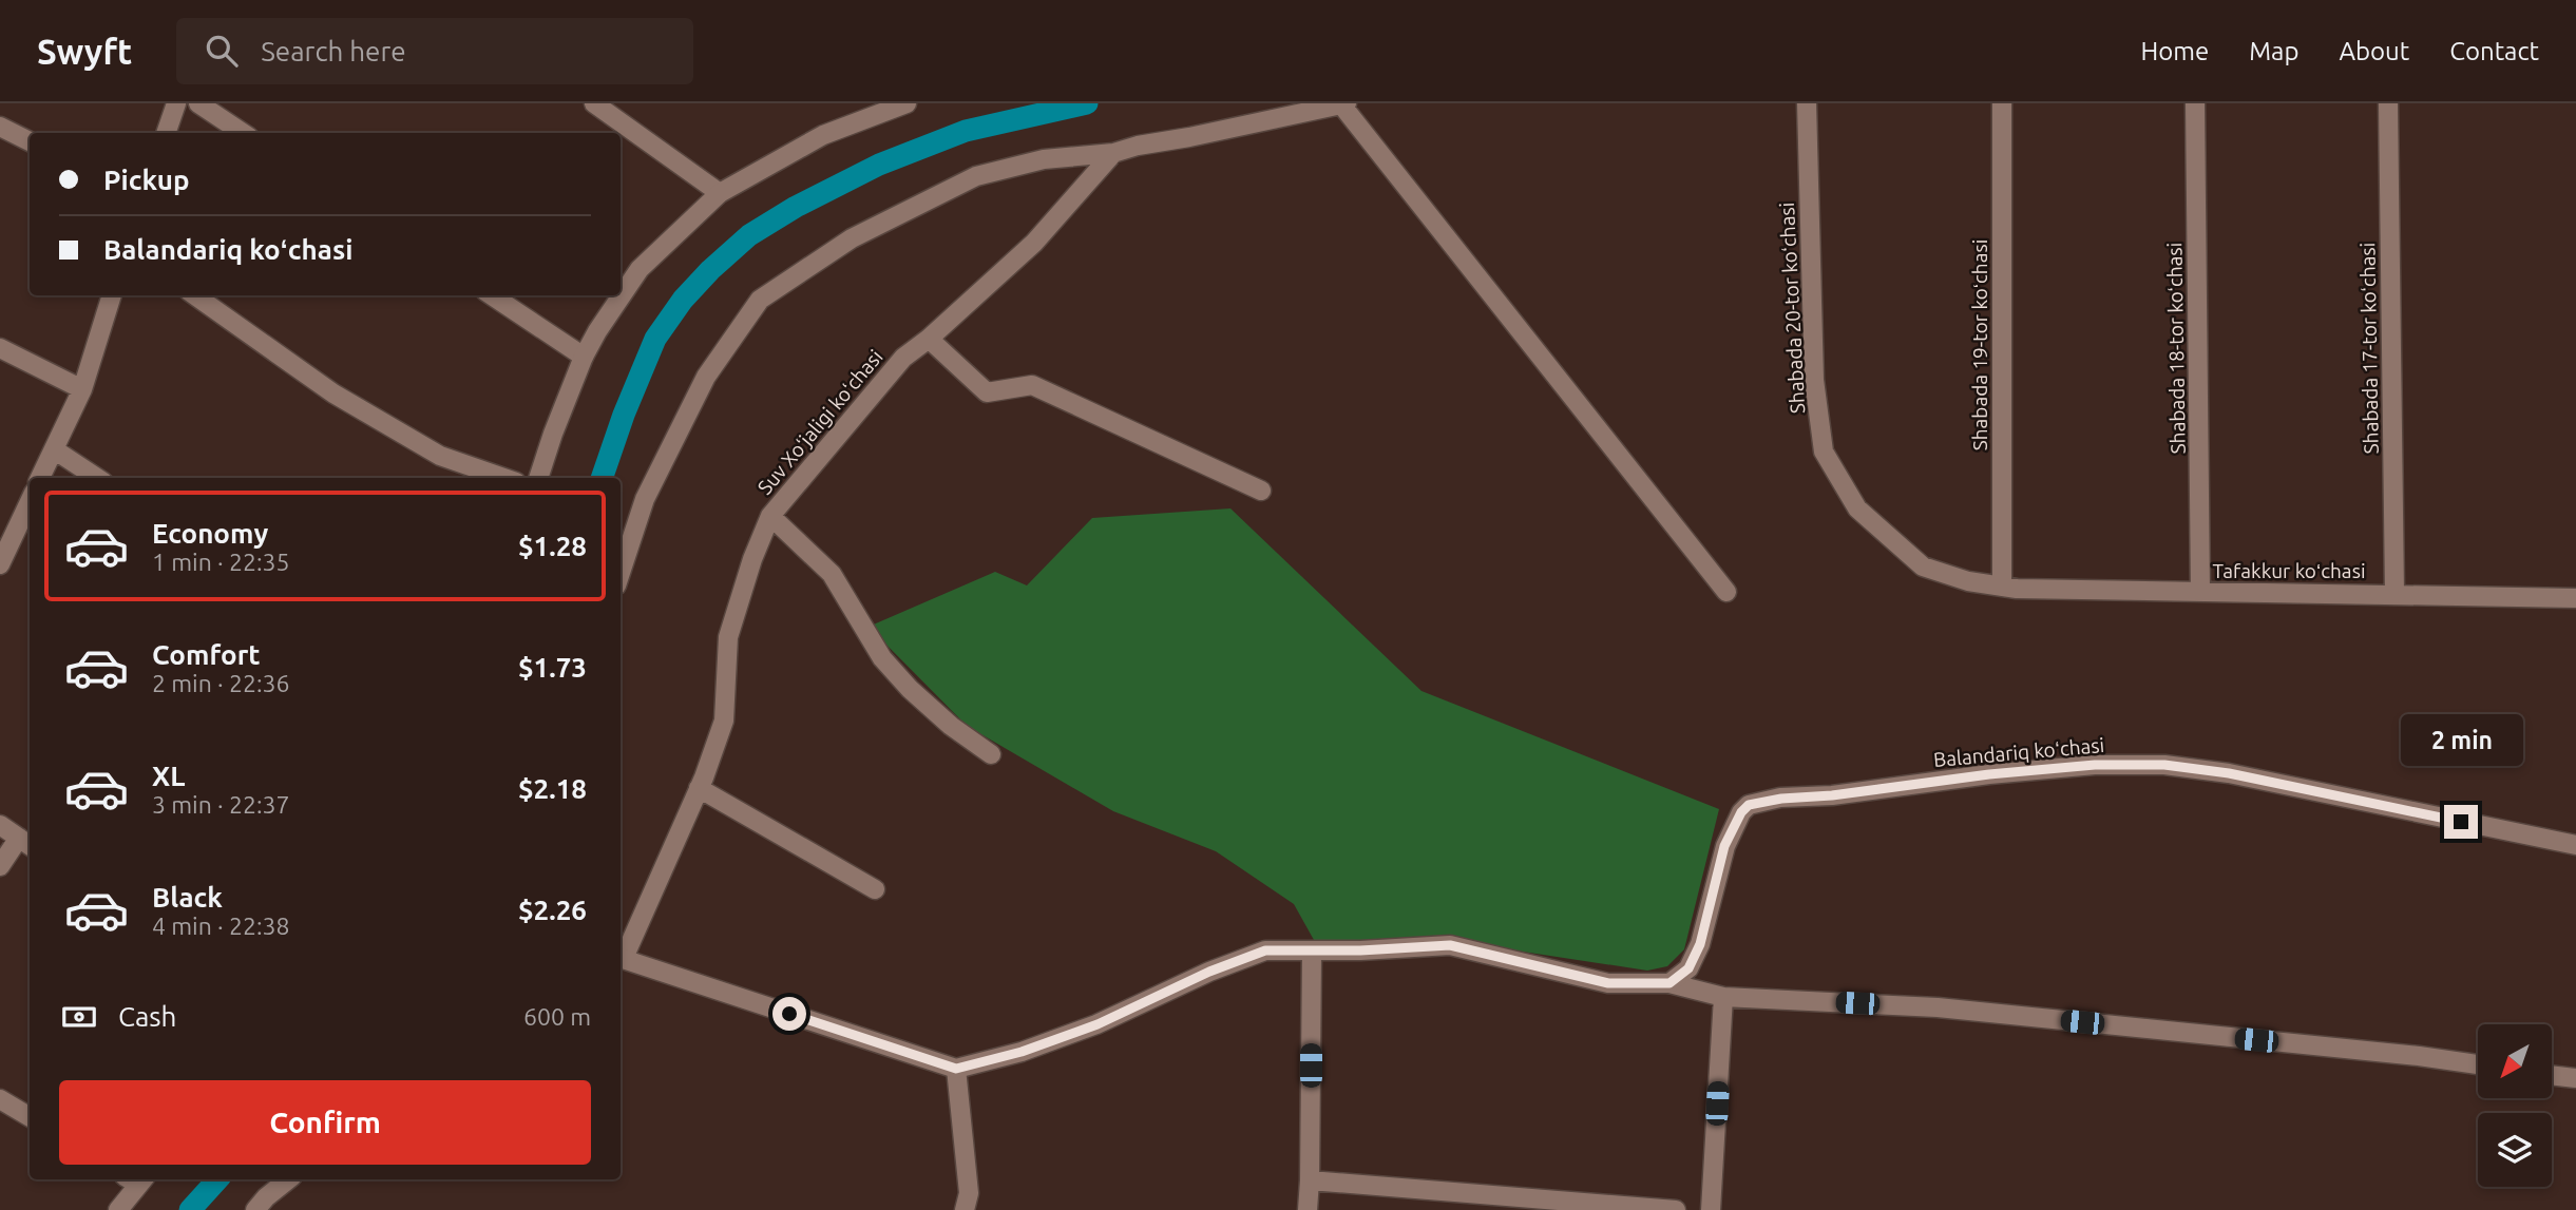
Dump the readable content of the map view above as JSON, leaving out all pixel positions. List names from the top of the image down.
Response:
{
  "streets": {
    "street": [
      "Shabada 20-tor koʻchasi",
      "Shabada 19-tor koʻchasi",
      "Shabada 18-tor koʻchasi",
      "Shabada 17-tor koʻchasi",
      "Suv Xoʻjaligi koʻchasi",
      "Tafakkur koʻchasi",
      "Balandariq koʻchasi"
    ]
  },
  "crossings": [
    ["Shabada 20-tor koʻchasi", "Shabada 19-tor koʻchasi"],
    ["Shabada 20-tor koʻchasi", "Tafakkur koʻchasi"],
    ["Shabada 19-tor koʻchasi", "Tafakkur koʻchasi"],
    ["Shabada 18-tor koʻchasi", "Tafakkur koʻchasi"],
    ["Shabada 17-tor koʻchasi", "Tafakkur koʻchasi"]
  ],
  "north": "bottom left",
  "page": {
    "header": "Swyft",
    "search": "Search here",
    "nav": [
      "Home",
      "Map",
      "About",
      "Contact"
    ],
    "banner": ["Pickup", "Balandariq koʻchasi"],
    "list": [
      {
        "name": "Economy",
        "note": "1 min · 22:35",
        "value": "$1.28"
      },
      {
        "name": "Comfort",
        "note": "2 min · 22:36",
        "value": "$1.73"
      },
      {
        "name": "XL",
        "note": "3 min · 22:37",
        "value": "$2.18"
      },
      {
        "name": "Black",
        "note": "4 min · 22:38",
        "value": "$2.26"
      }
    ],
    "bubble": "2 min",
    "pay": ["Cash", "600 m"],
    "buttons": "Confirm"
  }
}
